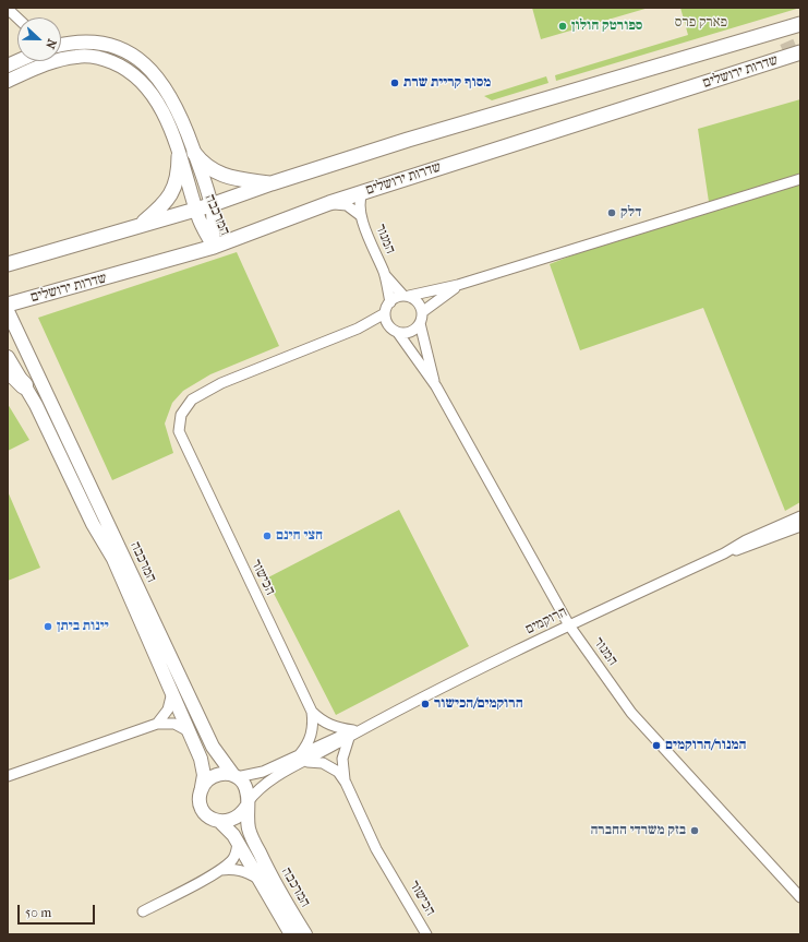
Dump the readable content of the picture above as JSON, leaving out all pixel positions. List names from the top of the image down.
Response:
{
  "streets": {
    "main road": ["שדרות ירושלים"],
    "street": [
      "המרכבה",
      "המנור",
      "הכישור",
      "הרוקמים"
    ]
  },
  "crossings": [
    ["שדרות ירושלים", "המרכבה"],
    ["שדרות ירושלים", "המנור"],
    ["המרכבה", "הרוקמים"],
    ["המנור", "הרוקמים"],
    ["הכישור", "הרוקמים"]
  ],
  "parks": ["פארק פרס"],
  "places": [
    "ספורטק חולון",
    "מסוף קריית שרת",
    "דלק",
    "חצי חינם",
    "יינות ביתן",
    "הרוקמים/הכישור",
    "המנור/הרוקמים",
    "בזק משרדי החברה"
  ],
  "scale_bar": "50 m",
  "north": "right"
}
